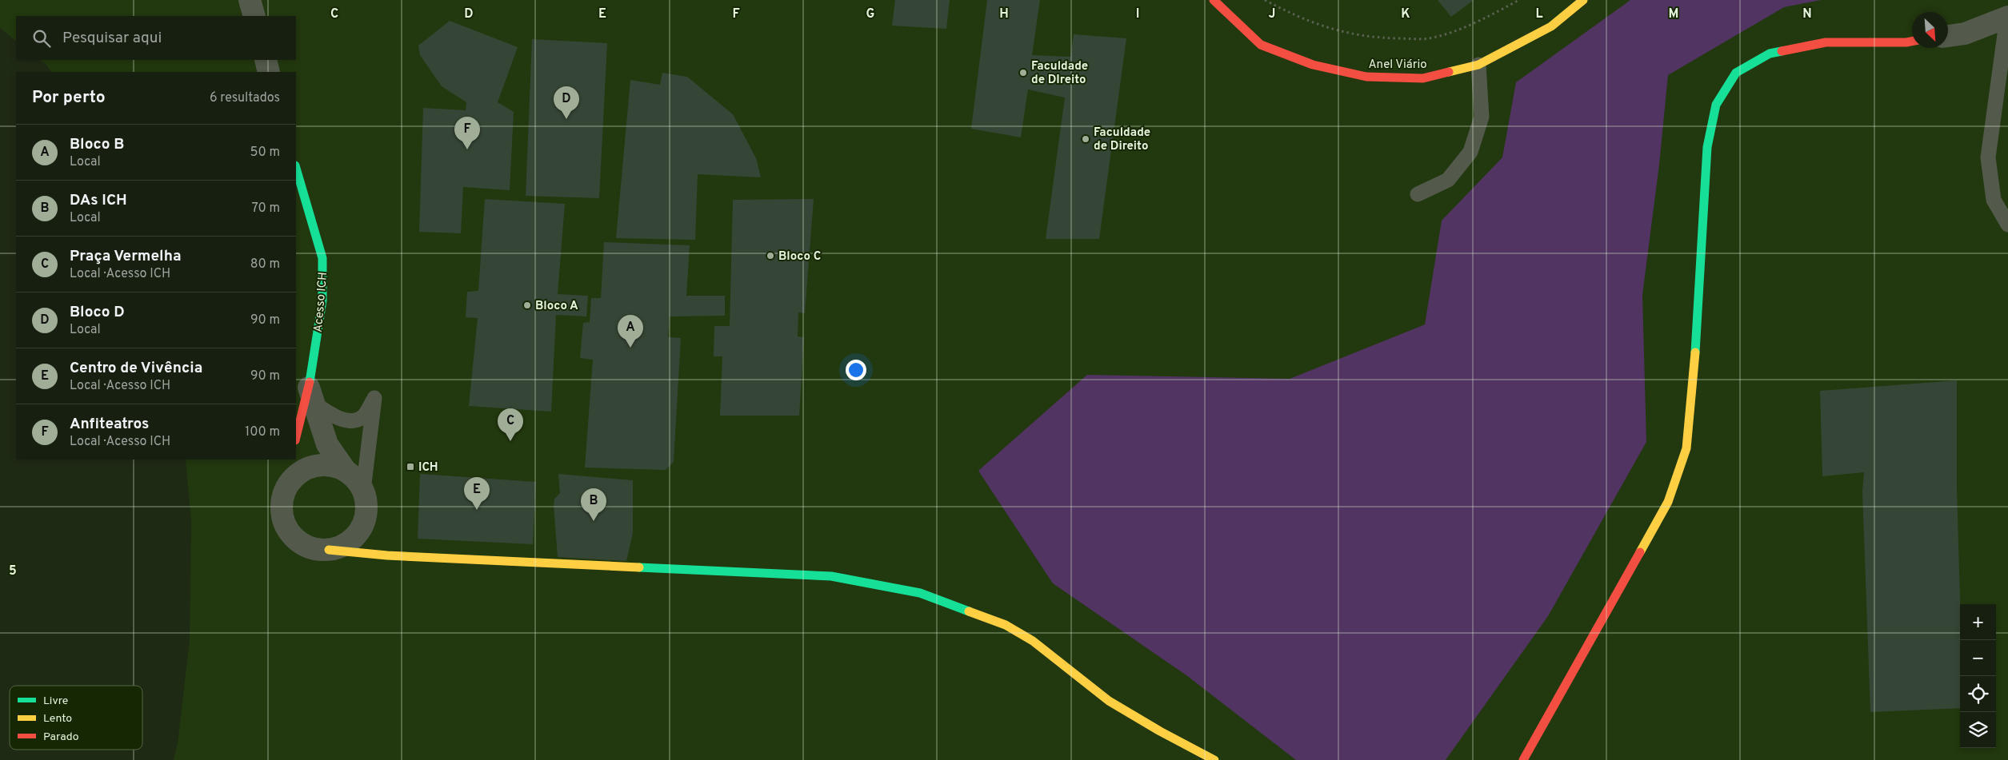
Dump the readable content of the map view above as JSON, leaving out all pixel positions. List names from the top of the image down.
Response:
{
  "streets": {
    "street": ["Anel Viário", "Acesso ICH"]
  },
  "places": {
    "other": [
      "Faculdade de DIreito",
      "Faculdade de Direito",
      "Bloco C",
      "Bloco A"
    ],
    "transit": ["ICH"]
  },
  "legend": ["Livre", "Lento", "Parado"],
  "north": "bottom right",
  "page": {
    "search": "Pesquisar aqui",
    "heading": ["Por perto", "6 resultados"],
    "pins": [
      "D",
      "F",
      "A",
      "C",
      "E",
      "B"
    ],
    "list": [
      {
        "mark": "A",
        "name": "Bloco B",
        "note": "Local",
        "value": "50 m"
      },
      {
        "mark": "B",
        "name": "DAs ICH",
        "note": "Local",
        "value": "70 m"
      },
      {
        "mark": "C",
        "name": "Praça Vermelha",
        "note": "Local · Acesso ICH",
        "value": "80 m"
      },
      {
        "mark": "D",
        "name": "Bloco D",
        "note": "Local",
        "value": "90 m"
      },
      {
        "mark": "E",
        "name": "Centro de Vivência",
        "note": "Local · Acesso ICH",
        "value": "90 m"
      },
      {
        "mark": "F",
        "name": "Anfiteatros",
        "note": "Local · Acesso ICH",
        "value": "100 m"
      }
    ],
    "map_buttons": ["+", "−"]
  },
  "grid": {
    "columns": [
      "C",
      "D",
      "E",
      "F",
      "G",
      "H",
      "I",
      "J",
      "K",
      "L",
      "M",
      "N"
    ],
    "rows": ["5"]
  }
}
